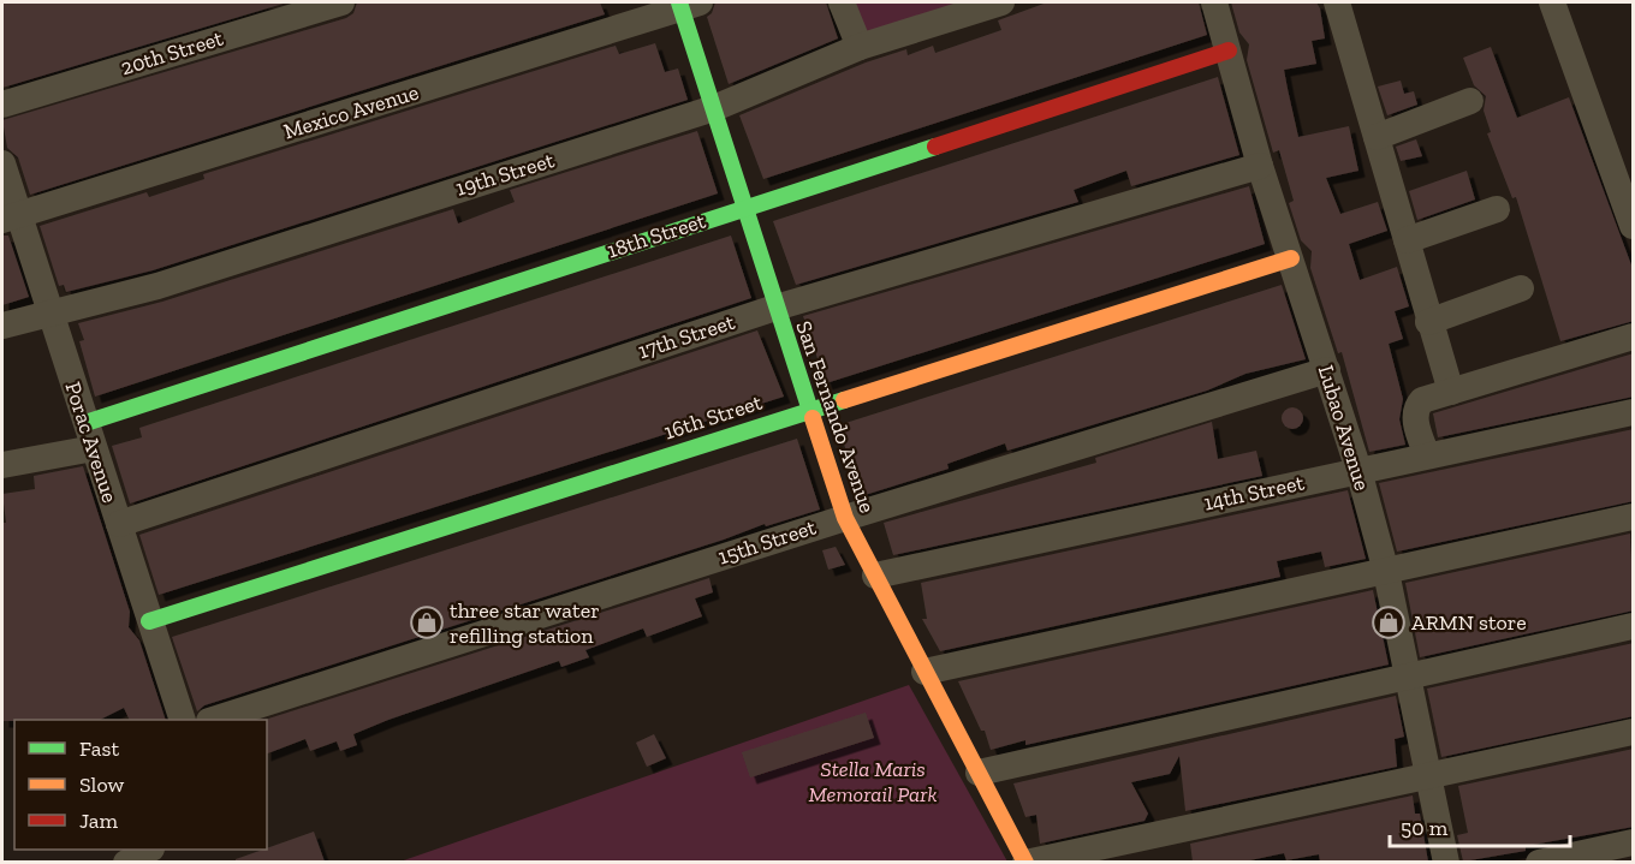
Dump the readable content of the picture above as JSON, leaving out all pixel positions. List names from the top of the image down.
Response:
{
  "streets": {
    "street": [
      "20th Street",
      "Mexico Avenue",
      "19th Street",
      "18th Street",
      "17th Street",
      "16th Street",
      "San Fernando Avenue",
      "Lubao Avenue",
      "Porac Avenue",
      "14th Street",
      "15th Street"
    ]
  },
  "crossings": [
    ["Mexico Avenue", "San Fernando Avenue"],
    ["Mexico Avenue", "Porac Avenue"],
    ["19th Street", "San Fernando Avenue"],
    ["19th Street", "Porac Avenue"],
    ["18th Street", "San Fernando Avenue"],
    ["18th Street", "Lubao Avenue"],
    ["18th Street", "Porac Avenue"],
    ["17th Street", "San Fernando Avenue"],
    ["17th Street", "Lubao Avenue"],
    ["17th Street", "Porac Avenue"],
    ["16th Street", "San Fernando Avenue"],
    ["16th Street", "Lubao Avenue"],
    ["16th Street", "Porac Avenue"],
    ["San Fernando Avenue", "14th Street"],
    ["San Fernando Avenue", "15th Street"],
    ["Lubao Avenue", "14th Street"],
    ["Lubao Avenue", "15th Street"]
  ],
  "parks": ["Stella Maris Memorail Park"],
  "places": {
    "shop": ["three star water refilling station", "ARMN store"]
  },
  "legend": ["Fast", "Slow", "Jam"],
  "scale_bar": "50 m"
}
